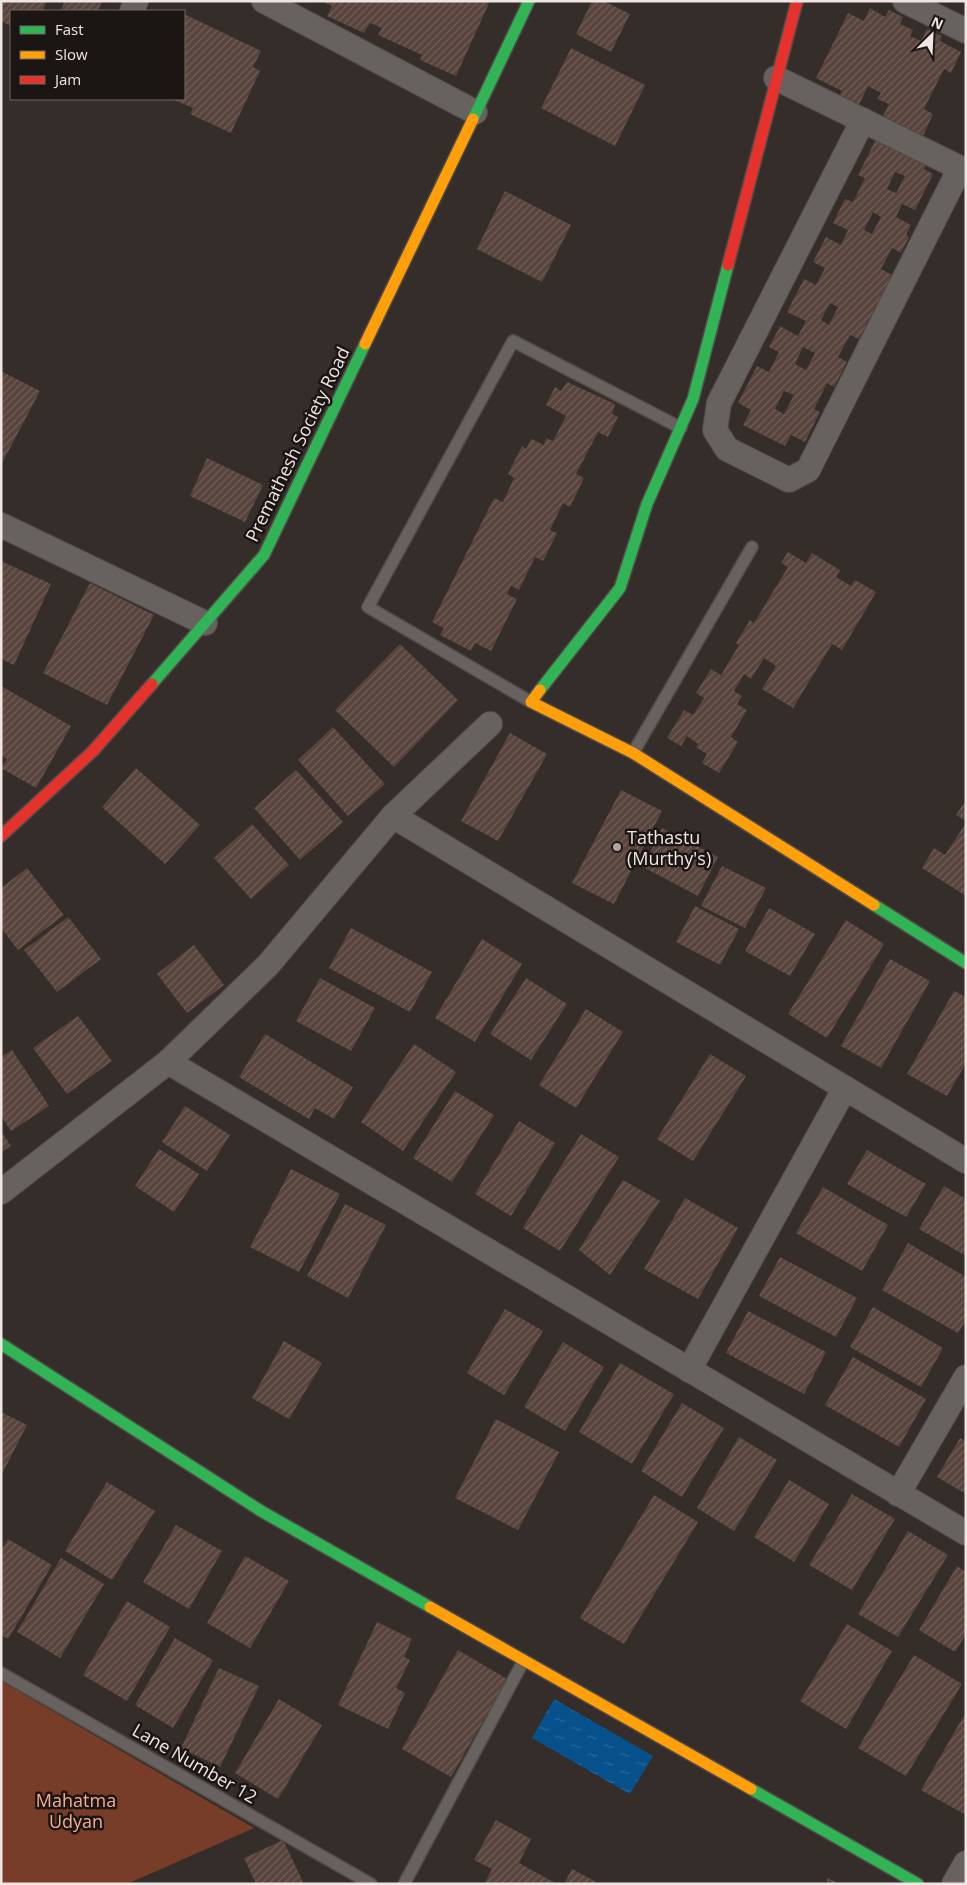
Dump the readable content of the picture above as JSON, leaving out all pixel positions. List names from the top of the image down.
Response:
{
  "streets": {
    "street": ["Premathesh Society Road"],
    "lane": ["Lane Number 12"]
  },
  "parks": ["Mahatma Udyan"],
  "places": ["Tathastu (Murthy's)"],
  "legend": ["Fast", "Slow", "Jam"],
  "north": "top right"
}
